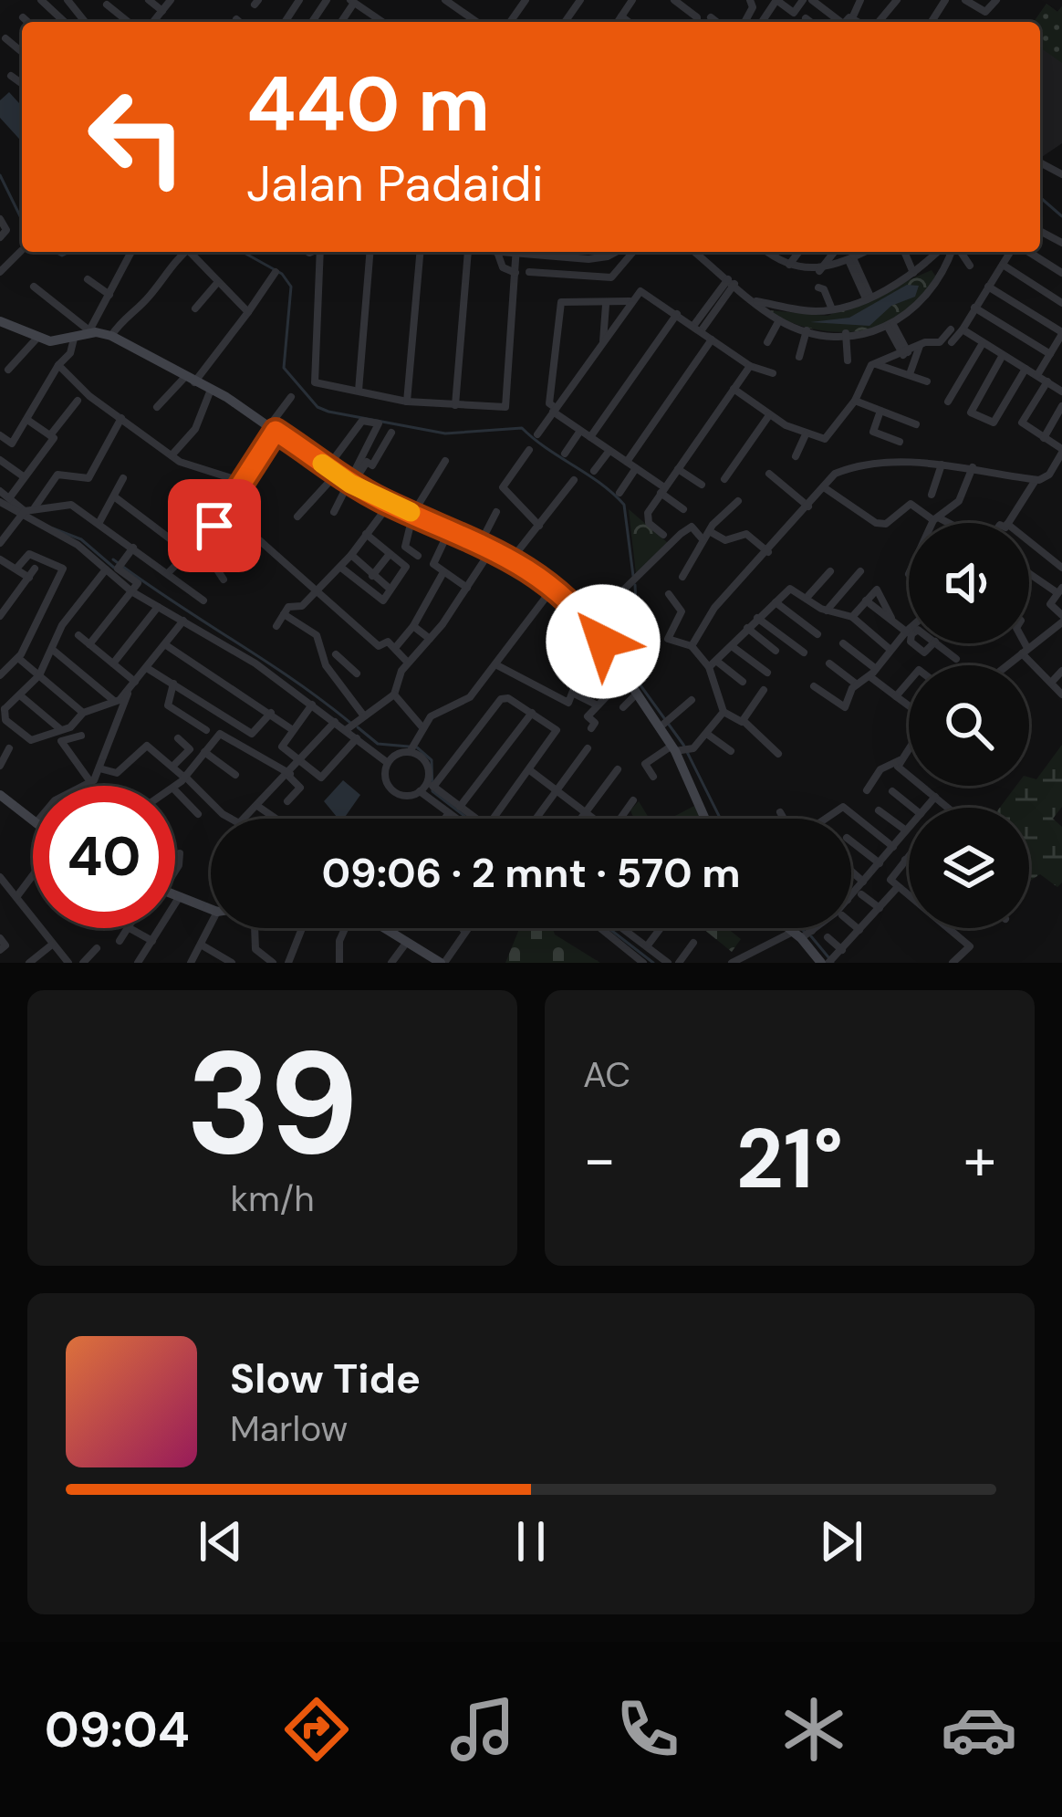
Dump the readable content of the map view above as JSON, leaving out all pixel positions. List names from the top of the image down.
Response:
{
  "page": {
    "turn": ["440 m", "Jalan Padaidi"],
    "limit": "40",
    "trip": "09:06 · 2 mnt · 570 m",
    "tile": [
      ["39", "km/h"],
      "AC"
    ],
    "heat": ["−", "21°", "+"],
    "song": ["Slow Tide", "Marlow"],
    "tabs": "09:04"
  }
}
